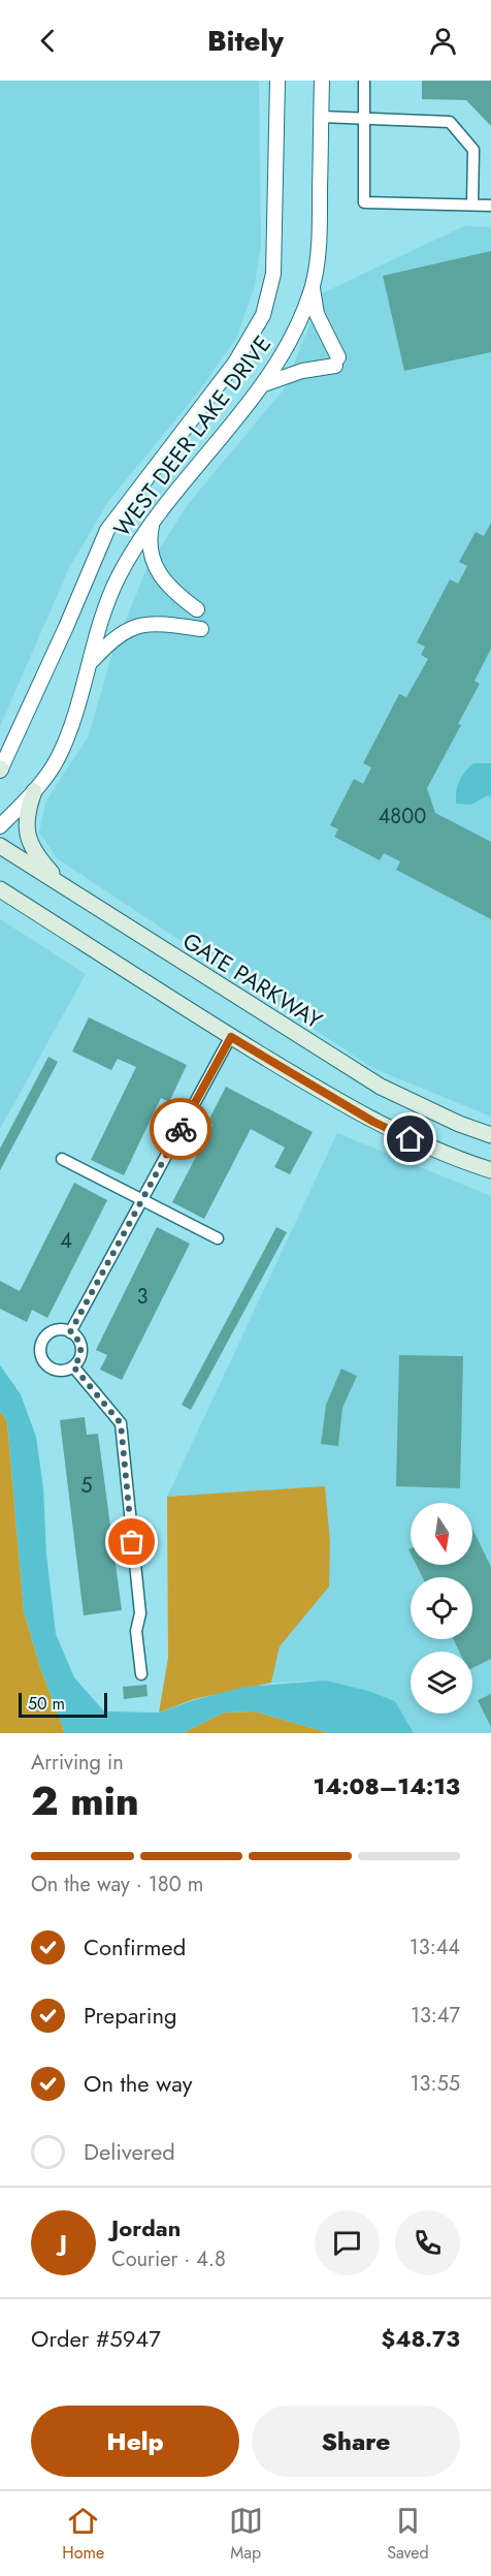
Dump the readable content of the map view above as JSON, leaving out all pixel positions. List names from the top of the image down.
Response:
{
  "streets": {
    "main road": ["GATE PARKWAY"],
    "street": ["WEST DEER LAKE DRIVE"]
  },
  "house_numbers": [
    "4800",
    "4",
    "3",
    "5"
  ],
  "scale_bar": "50 m",
  "north": "bottom",
  "page": {
    "header": "Bitely",
    "scale": "50 m",
    "heading": ["2 min", "Arriving in", "14:08–14:13"],
    "panel": [
      "Jordan",
      "Courier · 4.8",
      "Order #5947",
      "$48.73"
    ],
    "bar": "On the way · 180 m",
    "list": [
      ["Confirmed", "13:44"],
      ["Preparing", "13:47"],
      ["On the way", "13:55"],
      "Delivered"
    ],
    "round": "J",
    "buttons": ["Help", "Share"],
    "tabs": ["Home", "Map", "Saved"]
  }
}
